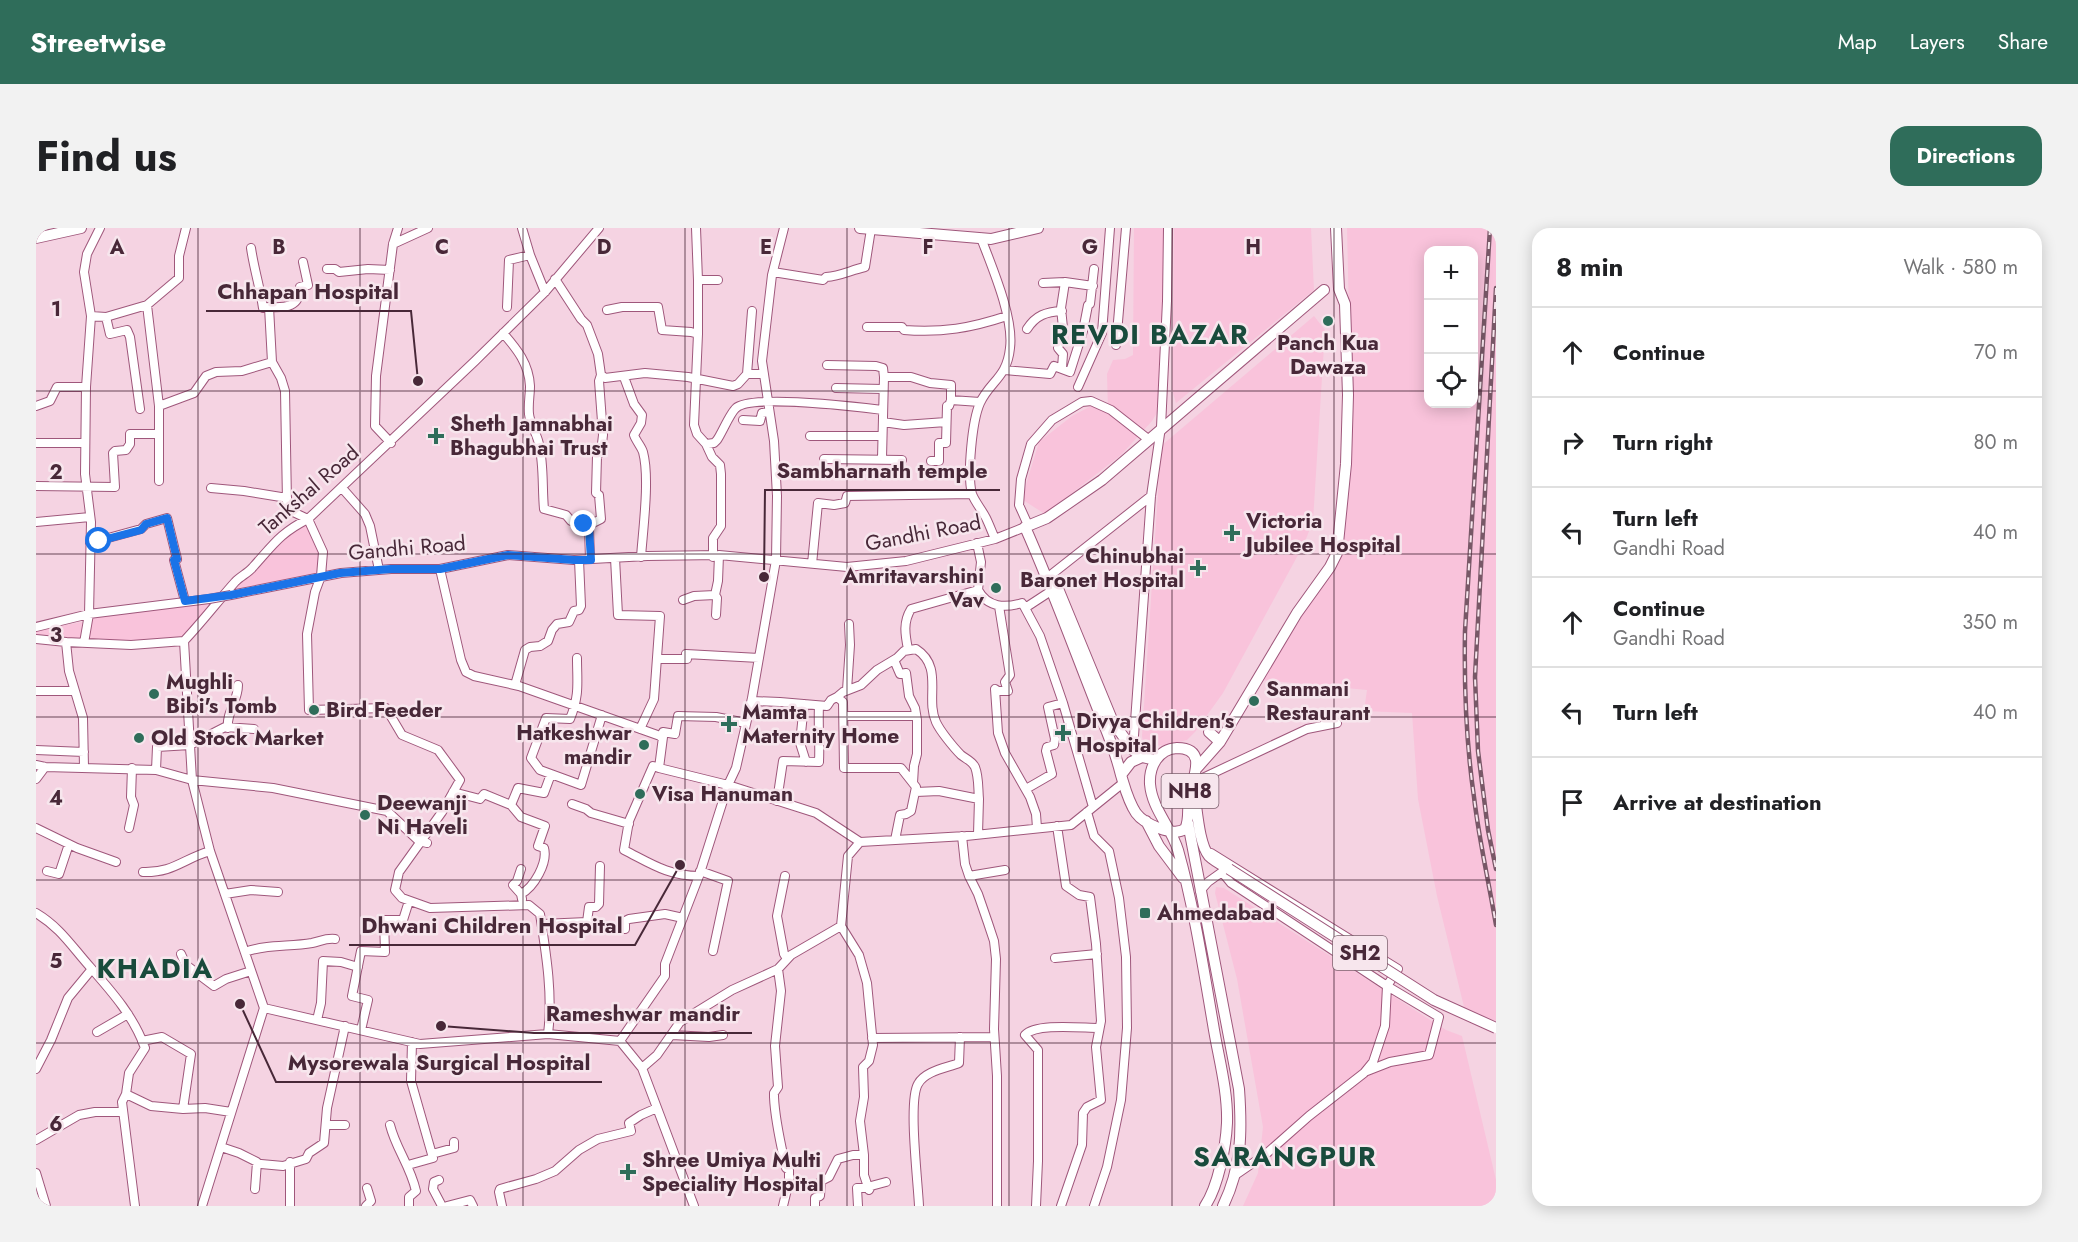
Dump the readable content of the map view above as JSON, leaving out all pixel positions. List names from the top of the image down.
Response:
{
  "streets": {
    "main road": ["Gandhi Road", "NH8", "SH2"],
    "street": ["Tankshal Road"]
  },
  "districts": ["REVDI BAZAR", "KHADIA", "SARANGPUR"],
  "places": {
    "other": [
      "Panch Kua Dawaza",
      "Chhapan Hospital",
      "Sambharnath temple",
      "Amritavarshini Vav",
      "Mughli Bibi's Tomb",
      "Sanmani Restaurant",
      "Bird Feeder",
      "Old Stock Market",
      "Hatkeshwar mandir",
      "Visa Hanuman",
      "Deewanji Ni Haveli",
      "Dhwani Children Hospital",
      "Mysorewala Surgical Hospital",
      "Rameshwar mandir"
    ],
    "health": [
      "Sheth Jamnabhai Bhagubhai Trust",
      "Victoria Jubilee Hospital",
      "Chinubhai Baronet Hospital",
      "Mamta Maternity Home",
      "Divya Children's Hospital",
      "Shree Umiya Multi Speciality Hospital"
    ],
    "transit": ["Ahmedabad"]
  },
  "page": {
    "header": "Streetwise",
    "nav": ["Map", "Layers", "Share"],
    "title": "Find us",
    "buttons": "Directions",
    "heading": ["8 min", "Walk · 580 m"],
    "map_buttons": ["+", "−"],
    "list": [
      ["Continue", "70 m"],
      ["Turn right", "80 m"],
      ["Turn left", "Gandhi Road", "40 m"],
      ["Continue", "Gandhi Road", "350 m"],
      ["Turn left", "40 m"],
      "Arrive at destination"
    ]
  },
  "grid": {
    "columns": [
      "A",
      "B",
      "C",
      "D",
      "E",
      "F",
      "G",
      "H"
    ],
    "rows": [
      "1",
      "2",
      "3",
      "4",
      "5",
      "6"
    ]
  }
}
